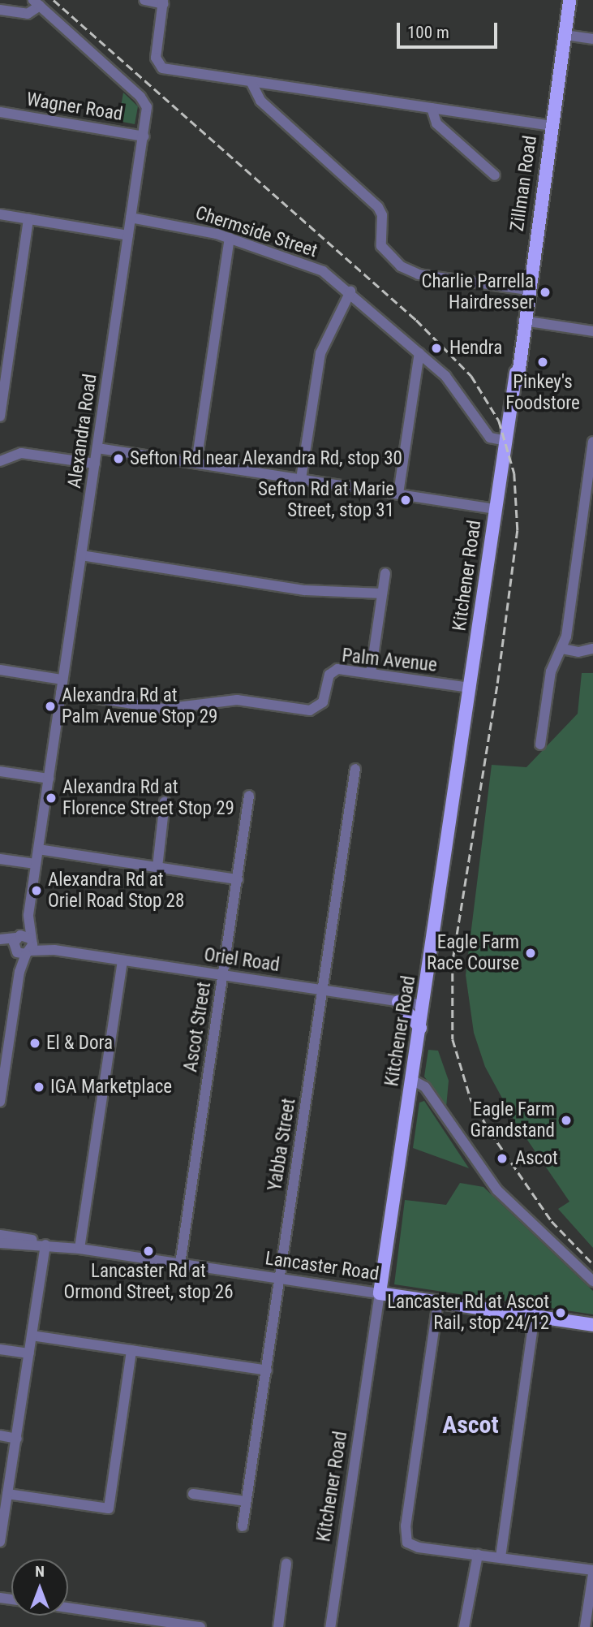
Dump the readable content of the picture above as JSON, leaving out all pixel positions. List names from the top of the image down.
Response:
{
  "streets": {
    "main road": ["Zillman Road", "Kitchener Road", "Lancaster Road"],
    "street": [
      "Wagner Road",
      "Chermside Street",
      "Alexandra Road",
      "Palm Avenue",
      "Oriel Road",
      "Ascot Street",
      "Yabba Street"
    ]
  },
  "crossings": [
    ["Wagner Road", "Alexandra Road"],
    ["Zillman Road", "Chermside Street"],
    ["Zillman Road", "Kitchener Road"],
    ["Chermside Street", "Alexandra Road"],
    ["Chermside Street", "Kitchener Road"],
    ["Alexandra Road", "Palm Avenue"],
    ["Alexandra Road", "Oriel Road"],
    ["Kitchener Road", "Palm Avenue"],
    ["Kitchener Road", "Oriel Road"],
    ["Kitchener Road", "Lancaster Road"],
    ["Oriel Road", "Ascot Street"],
    ["Oriel Road", "Yabba Street"],
    ["Ascot Street", "Lancaster Road"],
    ["Yabba Street", "Lancaster Road"]
  ],
  "districts": ["Ascot"],
  "places": [
    "Charlie Parrella Hairdresser",
    "Hendra",
    "Pinkey's Foodstore",
    "Sefton Rd near Alexandra Rd, stop 30",
    "Sefton Rd at Marie Street, stop 31",
    "Alexandra Rd at Palm Avenue Stop 29",
    "Alexandra Rd at Florence Street Stop 29",
    "Alexandra Rd at Oriel Road Stop 28",
    "Eagle Farm Race Course",
    "El & Dora",
    "IGA Marketplace",
    "Eagle Farm Grandstand",
    "Ascot",
    "Lancaster Rd at Ormond Street, stop 26",
    "Lancaster Rd at Ascot Rail, stop 24/12"
  ],
  "scale_bar": "100 m",
  "north": "top"
}
